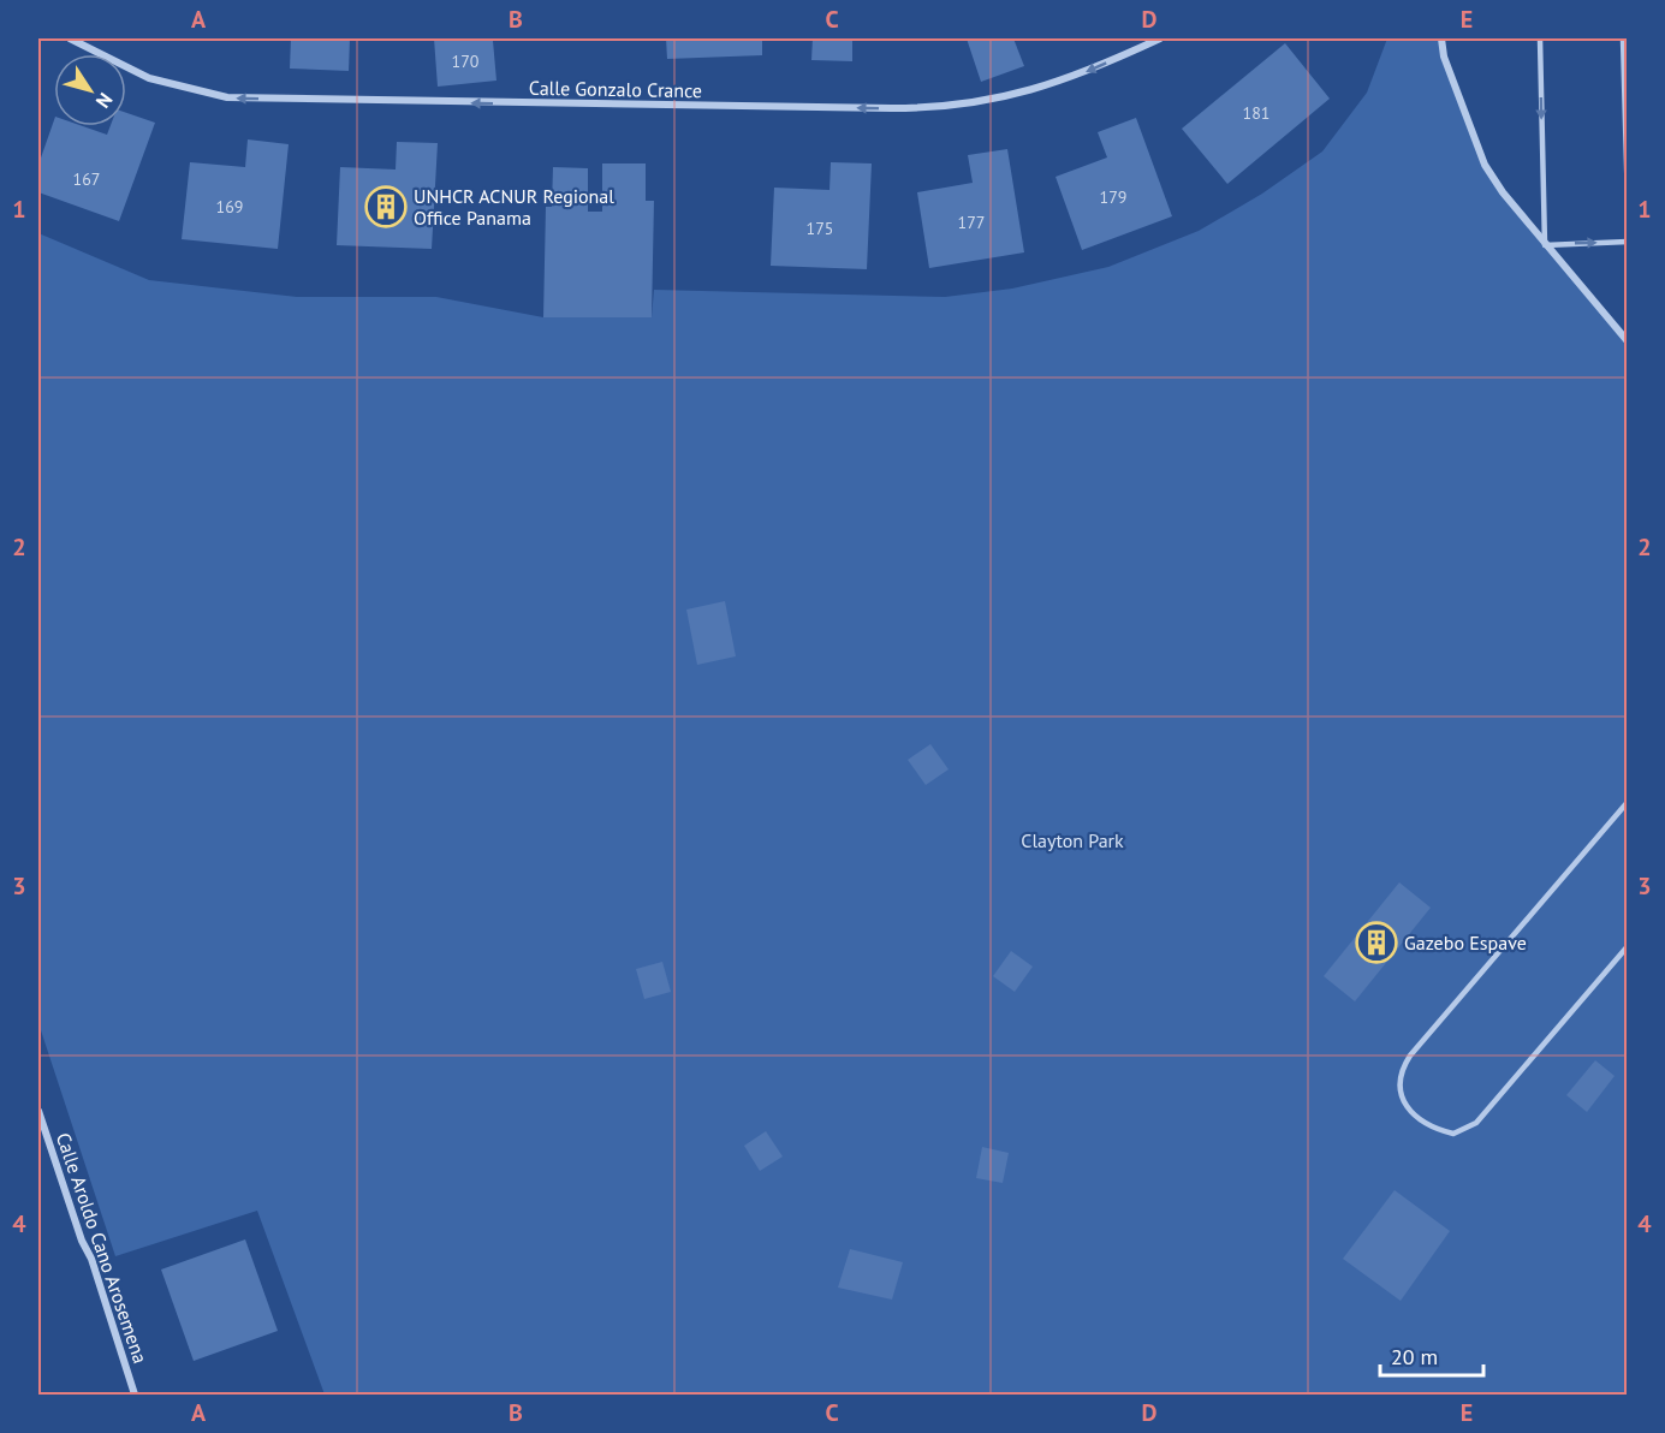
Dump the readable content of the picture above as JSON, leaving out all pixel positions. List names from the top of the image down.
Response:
{
  "streets": {
    "street": ["Calle Gonzalo Crance", "Calle Aroldo Cano Arosemena"]
  },
  "one_way": ["Calle Gonzalo Crance"],
  "parks": ["Clayton Park"],
  "places": {
    "building": ["UNHCR ACNUR Regional Office Panama", "Gazebo Espave"]
  },
  "house_numbers": [
    "170",
    "181",
    "167",
    "179",
    "169",
    "177",
    "175"
  ],
  "scale_bar": "20 m",
  "north": "bottom right",
  "grid": {
    "columns": [
      "A",
      "B",
      "C",
      "D",
      "E"
    ],
    "rows": [
      "1",
      "2",
      "3",
      "4"
    ]
  }
}
